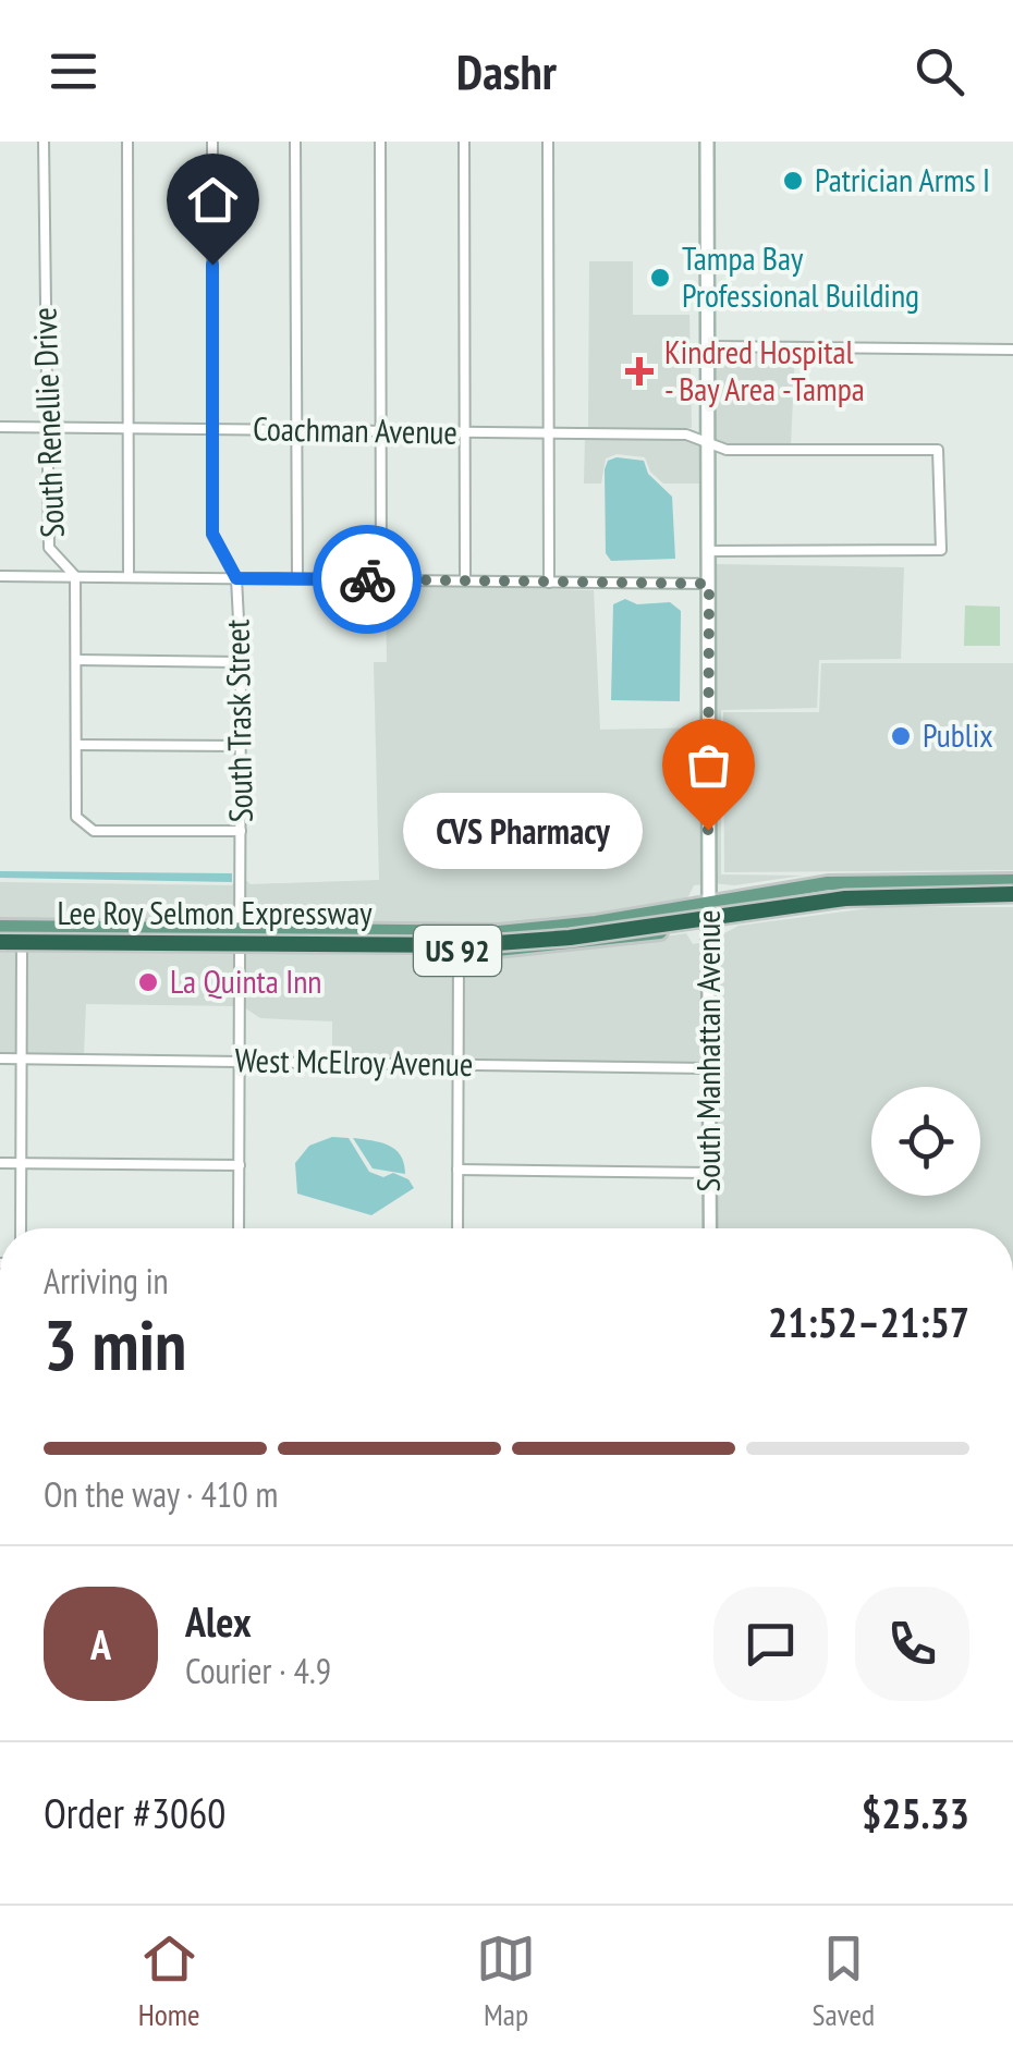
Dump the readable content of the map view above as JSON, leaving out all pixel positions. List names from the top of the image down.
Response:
{
  "streets": {
    "highway": ["Lee Roy Selmon Expressway"],
    "main road": ["US 92", "South Manhattan Avenue"],
    "street": [
      "South Renellie Drive",
      "Coachman Avenue",
      "South Trask Street",
      "West McElroy Avenue"
    ]
  },
  "crossings": [
    ["South Renellie Drive", "Coachman Avenue"],
    ["South Renellie Drive", "South Trask Street"],
    ["Coachman Avenue", "South Trask Street"],
    ["Coachman Avenue", "South Manhattan Avenue"],
    ["South Trask Street", "US 92"],
    ["South Trask Street", "West McElroy Avenue"],
    ["Lee Roy Selmon Expressway", "US 92"],
    ["US 92", "South Manhattan Avenue"],
    ["South Manhattan Avenue", "West McElroy Avenue"]
  ],
  "places": {
    "other": [
      "Patrician Arms I",
      "Tampa Bay Professional Building",
      "Publix",
      "CVS Pharmacy",
      "La Quinta Inn"
    ],
    "health": ["Kindred Hospital - Bay Area -Tampa"]
  },
  "page": {
    "header": "Dashr",
    "bubble": "CVS Pharmacy",
    "heading": ["3 min", "Arriving in", "21:52–21:57"],
    "panel": [
      "Alex",
      "Courier · 4.9",
      "Order #3060",
      "$25.33"
    ],
    "bar": "On the way · 410 m",
    "round": "A",
    "tabs": ["Home", "Map", "Saved"]
  }
}
